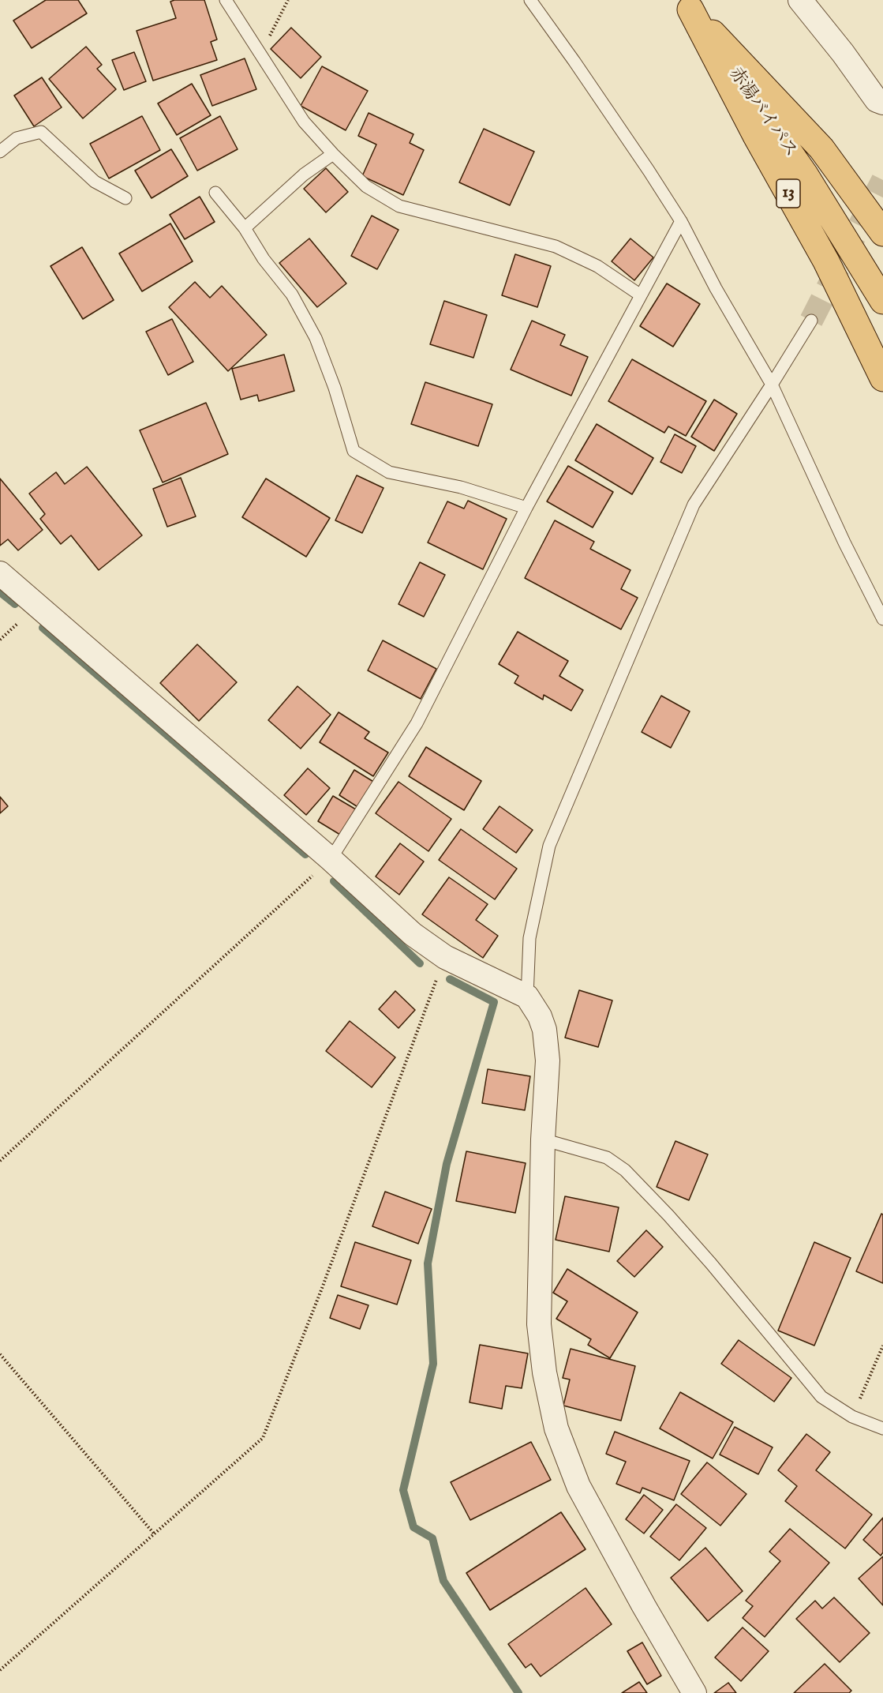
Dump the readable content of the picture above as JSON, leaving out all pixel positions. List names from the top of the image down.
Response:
{
  "streets": {
    "highway": ["赤湯バイパス", "13"]
  },
  "crossings": [
    ["赤湯バイパス", "13"]
  ]
}
